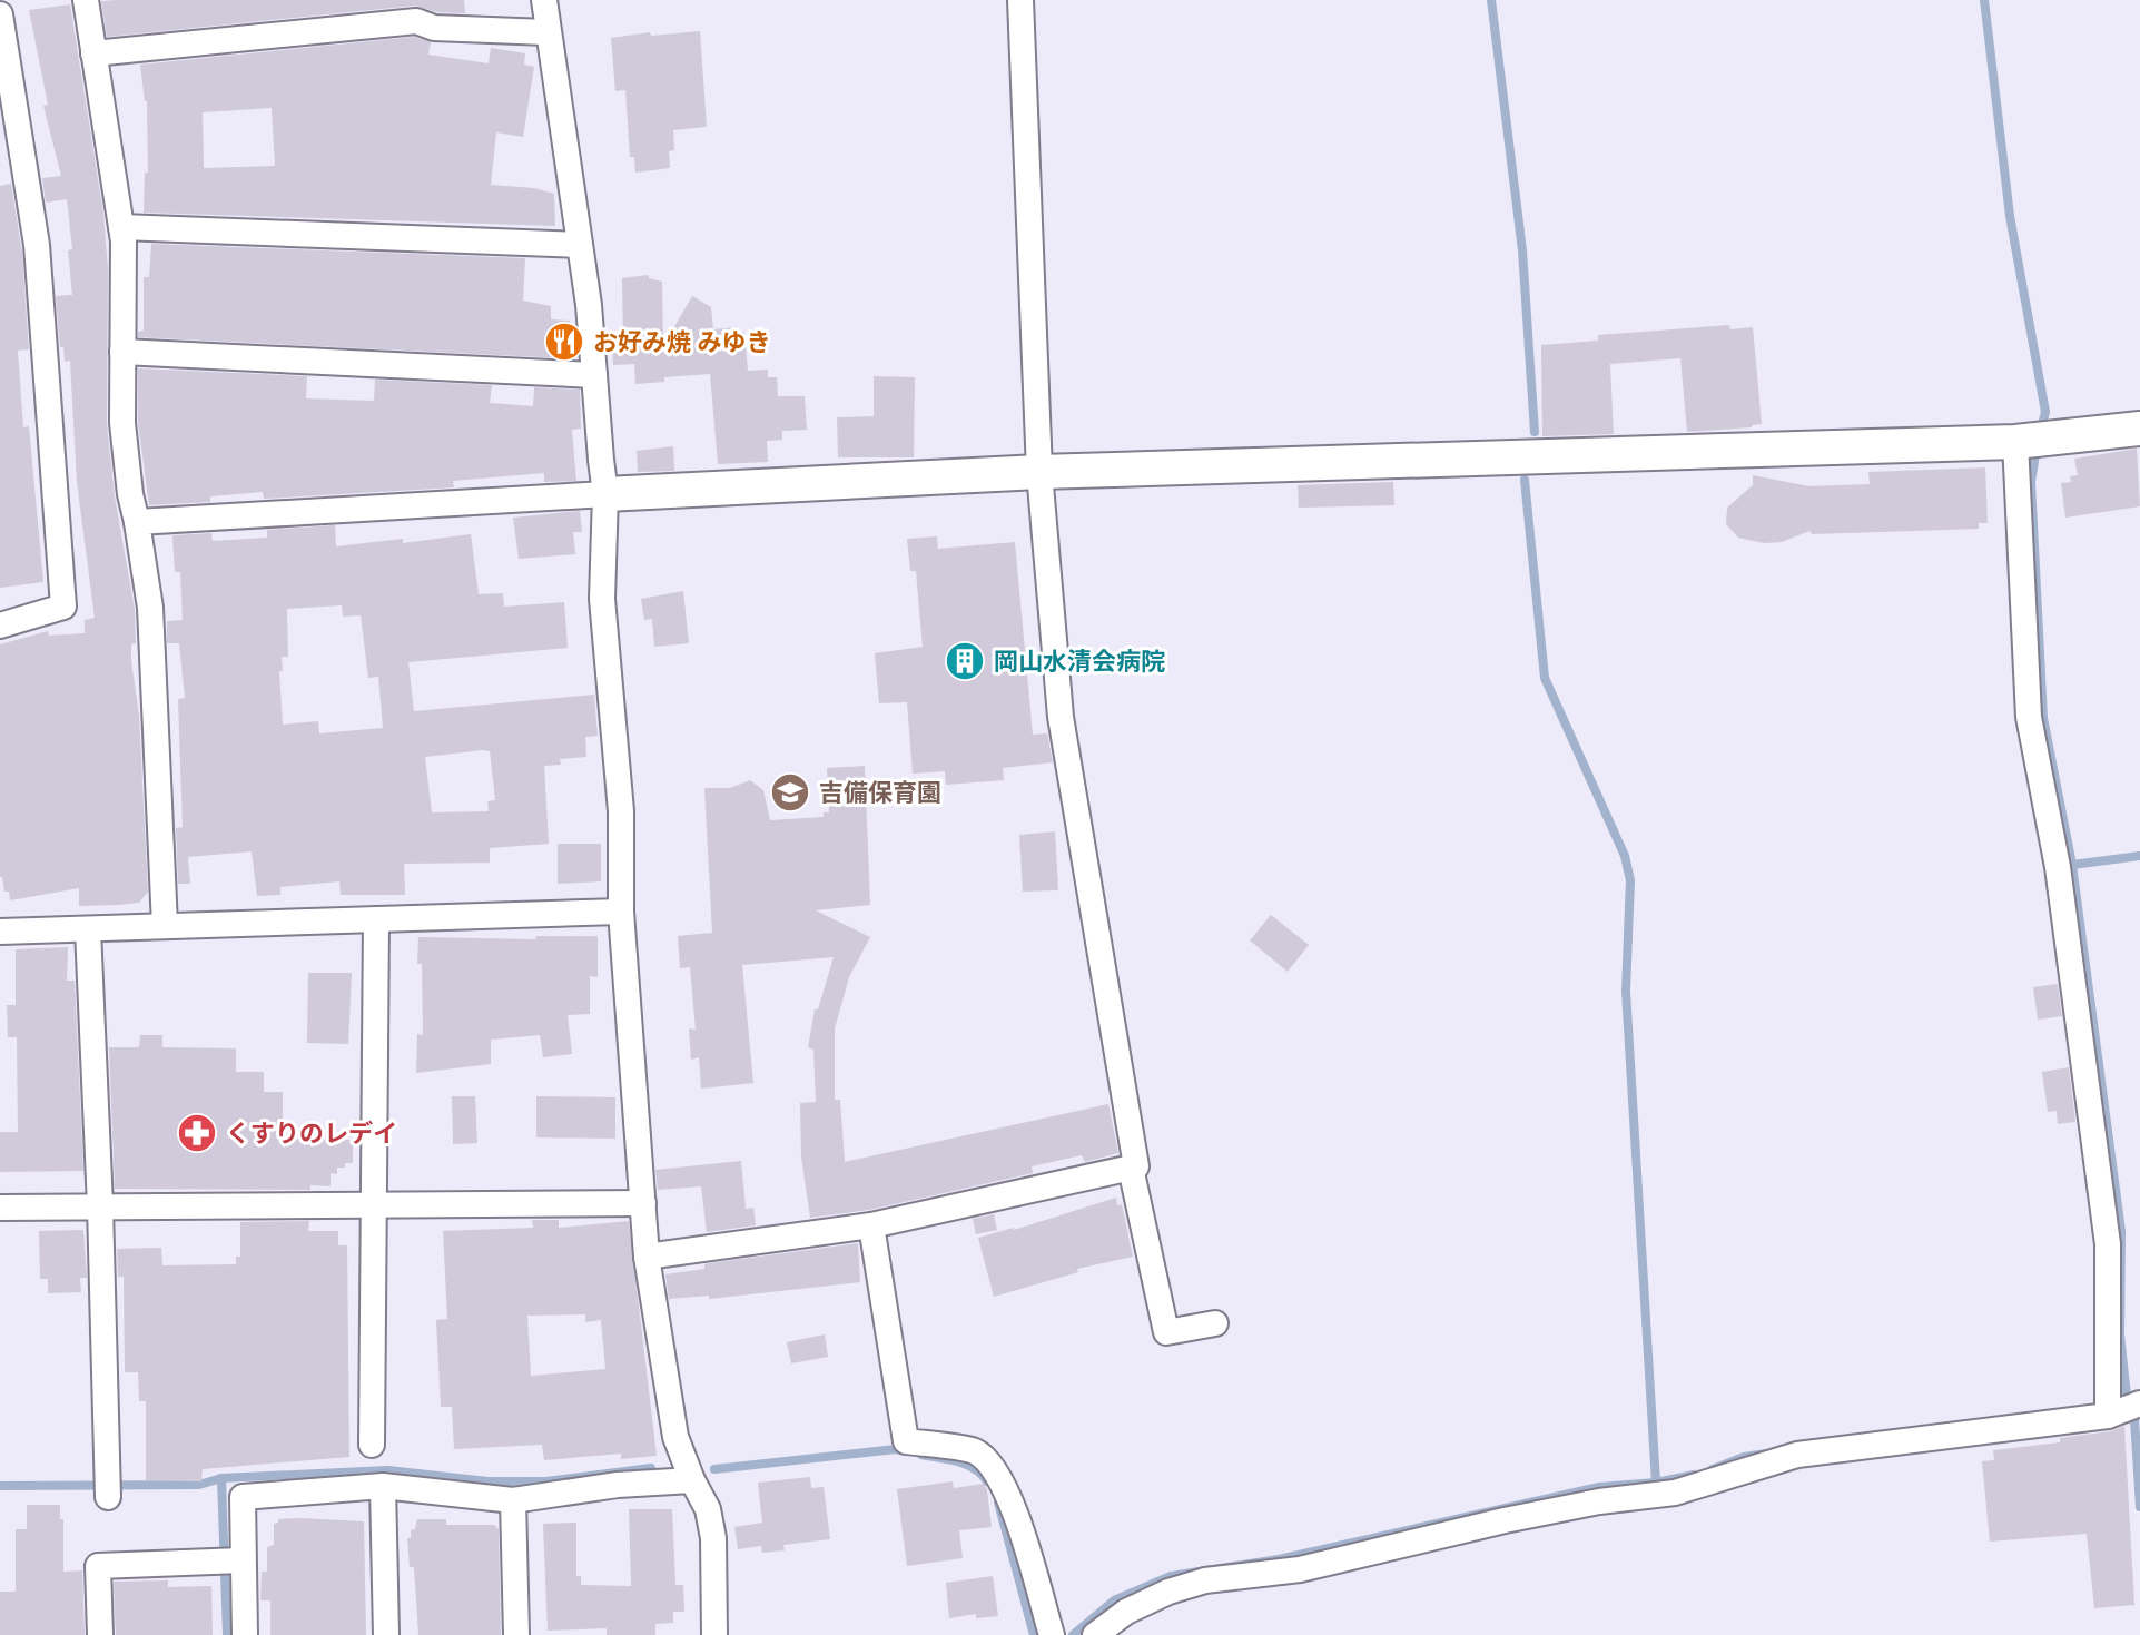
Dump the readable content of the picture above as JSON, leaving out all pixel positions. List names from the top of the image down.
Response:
{
  "places": {
    "restaurant": ["お好み焼 みゆき"],
    "building": ["岡山水清会病院"],
    "school or university": ["吉備保育園"],
    "pharmacy": ["くすりのレデイ"]
  }
}
